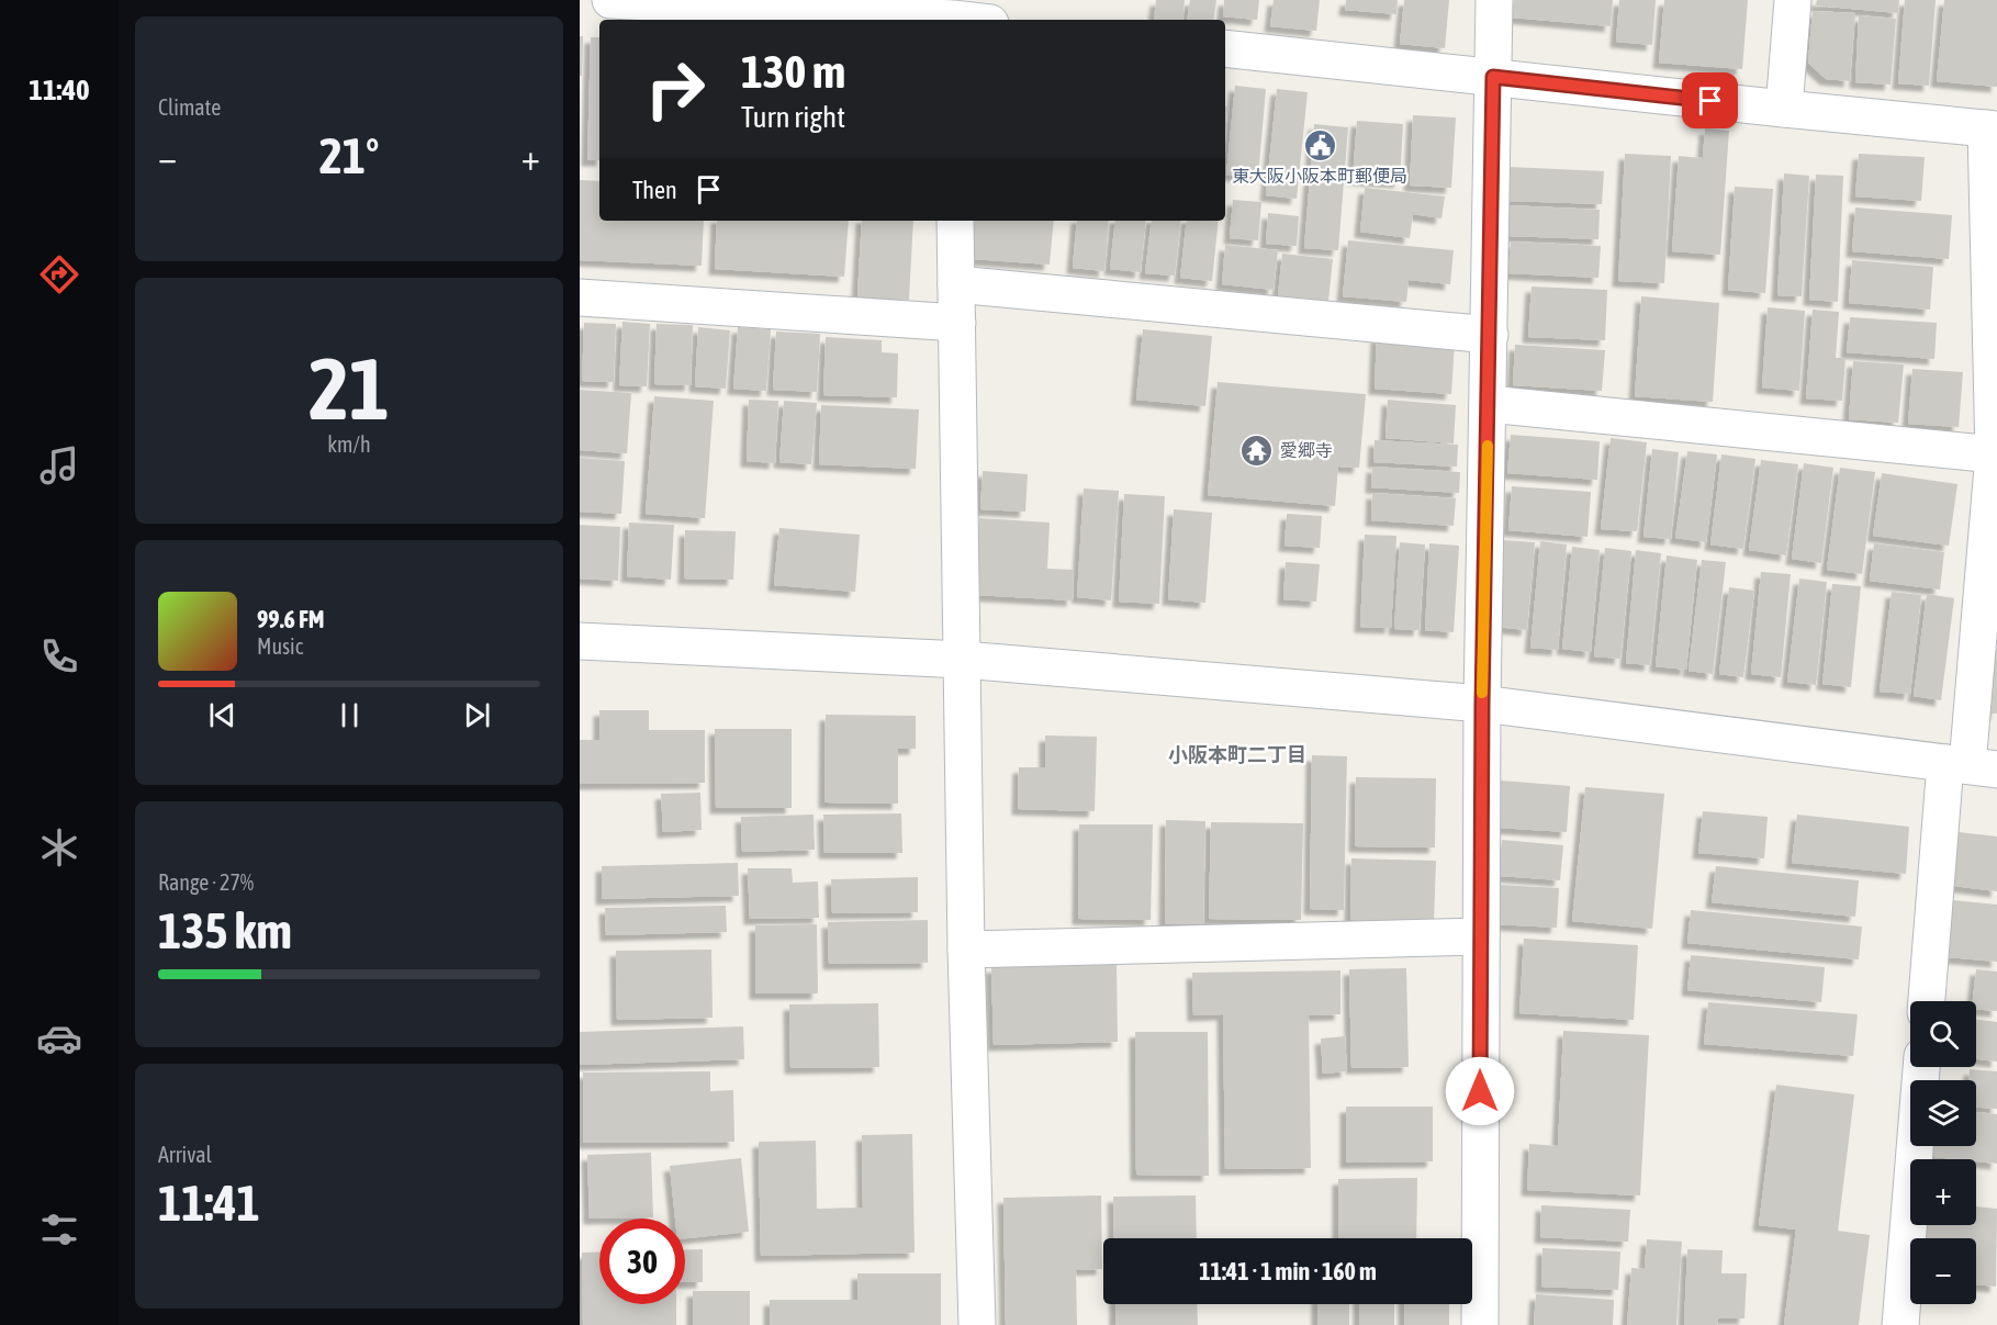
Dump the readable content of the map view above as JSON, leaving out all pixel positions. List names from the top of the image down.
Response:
{
  "districts": ["小阪本町二丁目"],
  "places": {
    "public building": ["東大阪小阪本町郵便局"],
    "temple": ["愛郷寺"]
  },
  "page": {
    "tabs": "11:40",
    "tile": [
      "Climate",
      ["21", "km/h"],
      ["Range · 27%", "135 km"],
      ["Arrival", "11:41"]
    ],
    "turn": ["130 m", "Turn right"],
    "heat": ["−", "21°", "+"],
    "then": "Then",
    "song": ["99.6 FM", "Music"],
    "map_buttons": ["+", "−"],
    "limit": "30",
    "trip": "11:41 · 1 min · 160 m"
  }
}
